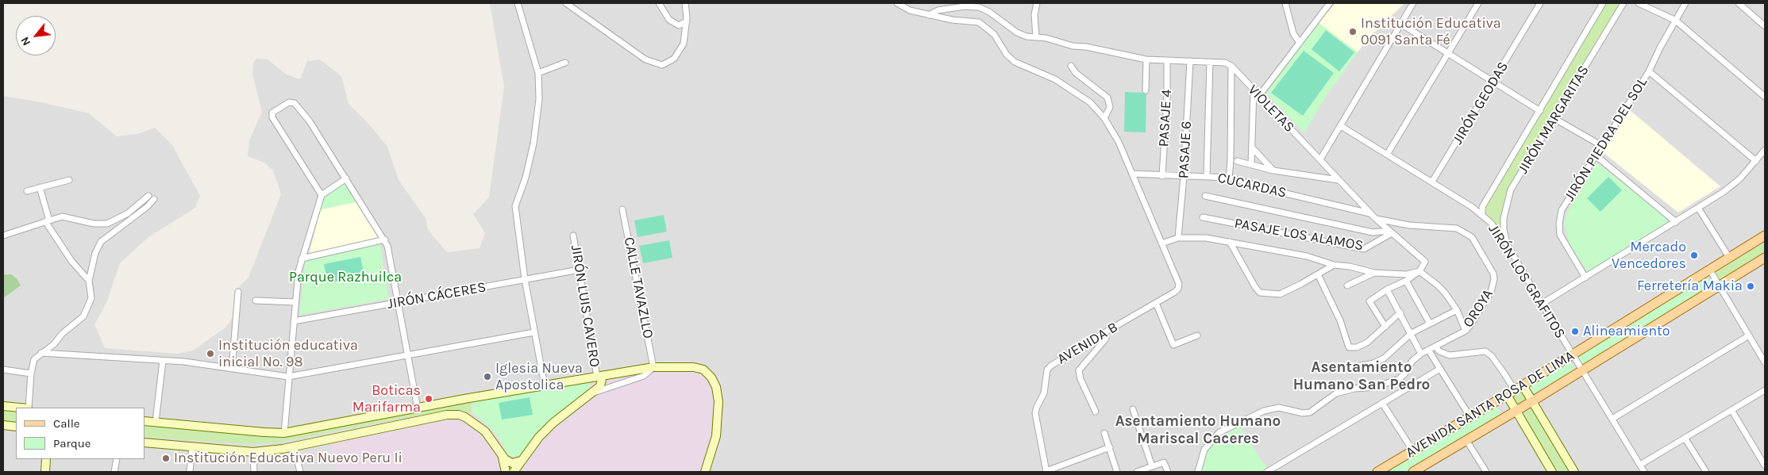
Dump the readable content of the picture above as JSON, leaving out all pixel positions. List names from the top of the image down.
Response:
{
  "streets": {
    "main road": ["AVENIDA SANTA ROSA DE LIMA"],
    "street": [
      "JIRÓN GEODAS",
      "VIOLETAS",
      "PASAJE 4",
      "JIRÓN MARGARITAS",
      "JIRÓN PIEDRA DEL SOL",
      "PASAJE 6",
      "CUCARDAS",
      "PASAJE LOS ALAMOS",
      "JIRÓN LOS GRAFITOS",
      "CALLE TAVAZLLO",
      "JIRÓN CÁCERES",
      "JIRÓN LUIS CAVERO",
      "OROYA",
      "AVENIDA B"
    ]
  },
  "crossings": [
    ["JIRÓN GEODAS", "JIRÓN LOS GRAFITOS"],
    ["VIOLETAS", "CUCARDAS"],
    ["VIOLETAS", "PASAJE LOS ALAMOS"],
    ["VIOLETAS", "OROYA"],
    ["PASAJE 4", "CUCARDAS"],
    ["JIRÓN MARGARITAS", "JIRÓN LOS GRAFITOS"],
    ["PASAJE 6", "CUCARDAS"],
    ["JIRÓN LOS GRAFITOS", "AVENIDA SANTA ROSA DE LIMA"],
    ["JIRÓN CÁCERES", "JIRÓN LUIS CAVERO"]
  ],
  "districts": ["Asentamiento Humano San Pedro", "Asentamiento Humano Mariscal Caceres"],
  "parks": ["Parque Razhuilca"],
  "places": [
    "Institución Educativa 0091 Santa Fé",
    "Mercado Vencedores",
    "Ferretería Makia",
    "Alineamiento",
    "Institución educativa inicial No. 98",
    "Iglesia Nueva Apostolica",
    "Boticas Marifarma",
    "Institución Educativa Nuevo Peru Ii"
  ],
  "legend": ["Calle", "Parque"],
  "north": "bottom left"
}
